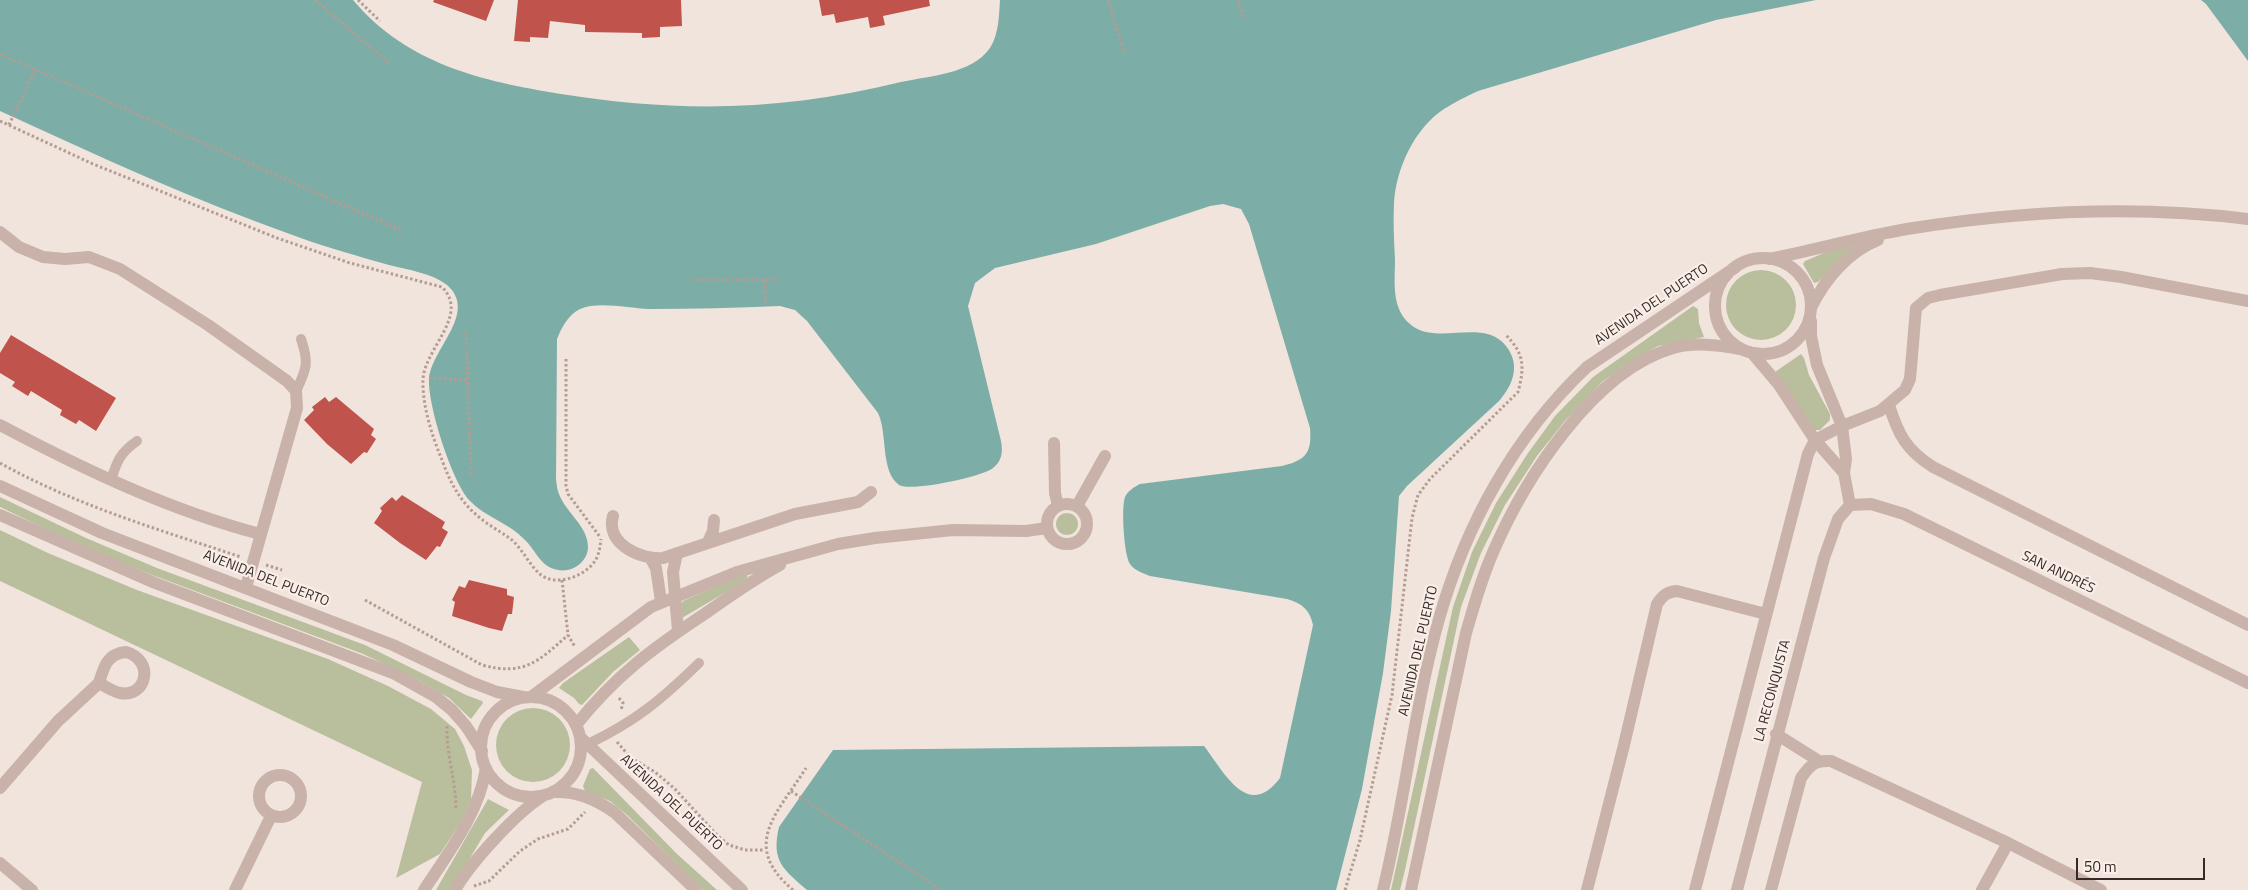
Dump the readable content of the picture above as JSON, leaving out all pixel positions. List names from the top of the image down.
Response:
{
  "streets": {
    "street": ["AVENIDA DEL PUERTO", "SAN ANDRÉS", "LA RECONQUISTA"]
  },
  "crossings": [
    ["SAN ANDRÉS", "LA RECONQUISTA"]
  ],
  "scale_bar": "50 m"
}
